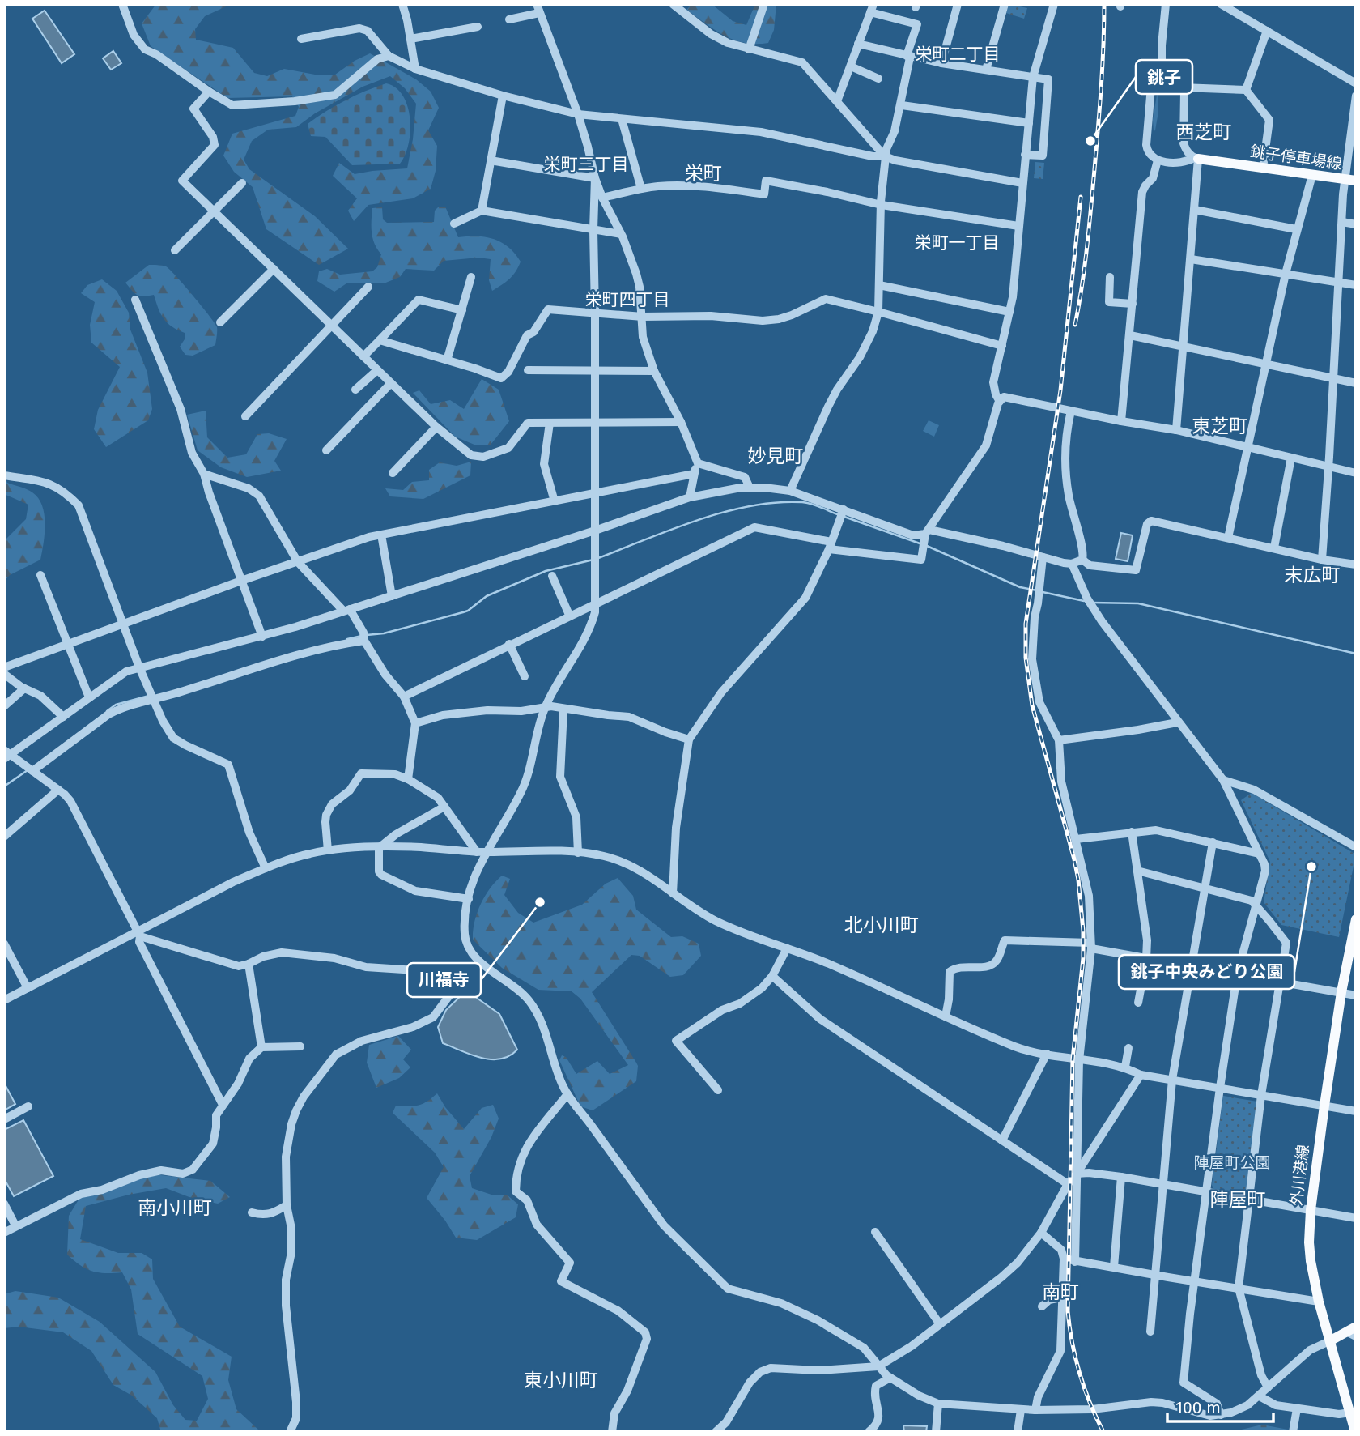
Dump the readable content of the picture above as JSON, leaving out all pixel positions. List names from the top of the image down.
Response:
{
  "streets": {
    "main road": ["銚子停車場線", "外川港線"]
  },
  "districts": [
    "栄町二丁目",
    "西芝町",
    "栄町三丁目",
    "栄町",
    "栄町一丁目",
    "栄町四丁目",
    "東芝町",
    "妙見町",
    "末広町",
    "北小川町",
    "陣屋町",
    "南小川町",
    "南町",
    "東小川町"
  ],
  "parks": ["陣屋町公園"],
  "places": ["銚子", "銚子中央みどり公園", "川福寺"],
  "scale_bar": "100 m"
}
